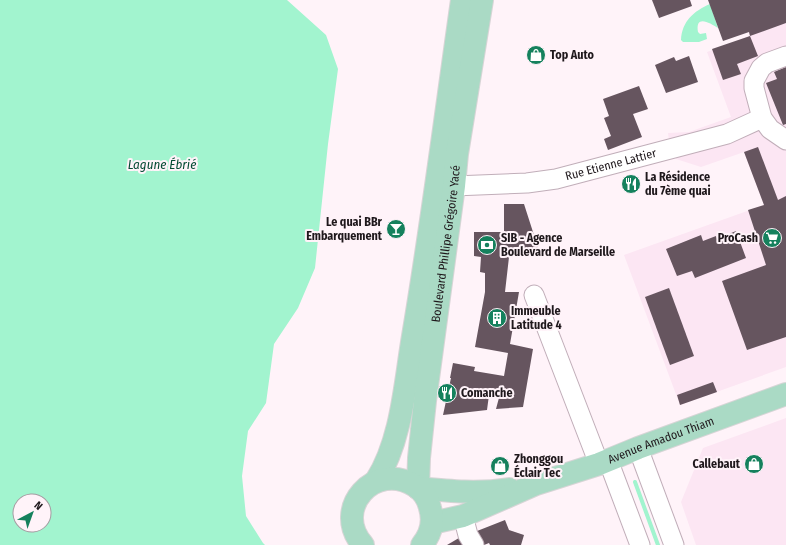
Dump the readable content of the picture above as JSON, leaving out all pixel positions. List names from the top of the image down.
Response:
{
  "streets": {
    "main road": ["Boulevard Phillipe Grégoire Yacé", "Avenue Amadou Thiam"],
    "street": ["Rue Etienne Lattier"]
  },
  "crossings": [
    ["Rue Etienne Lattier", "Boulevard Phillipe Grégoire Yacé"],
    ["Boulevard Phillipe Grégoire Yacé", "Avenue Amadou Thiam"]
  ],
  "water": ["Lagune Ébrié"],
  "places": {
    "shop": ["Top Auto", "Callebaut", "Zhonggou Éclair Tec"],
    "restaurant": ["La Résidence du 7ème quai", "Comanche"],
    "bar": ["Le quai BBr Embarquement"],
    "supermarket": ["ProCash"],
    "bank": ["SIB - Agence Boulevard de Marseille"],
    "building": ["Immeuble Latitude 4"]
  },
  "north": "top right"
}
